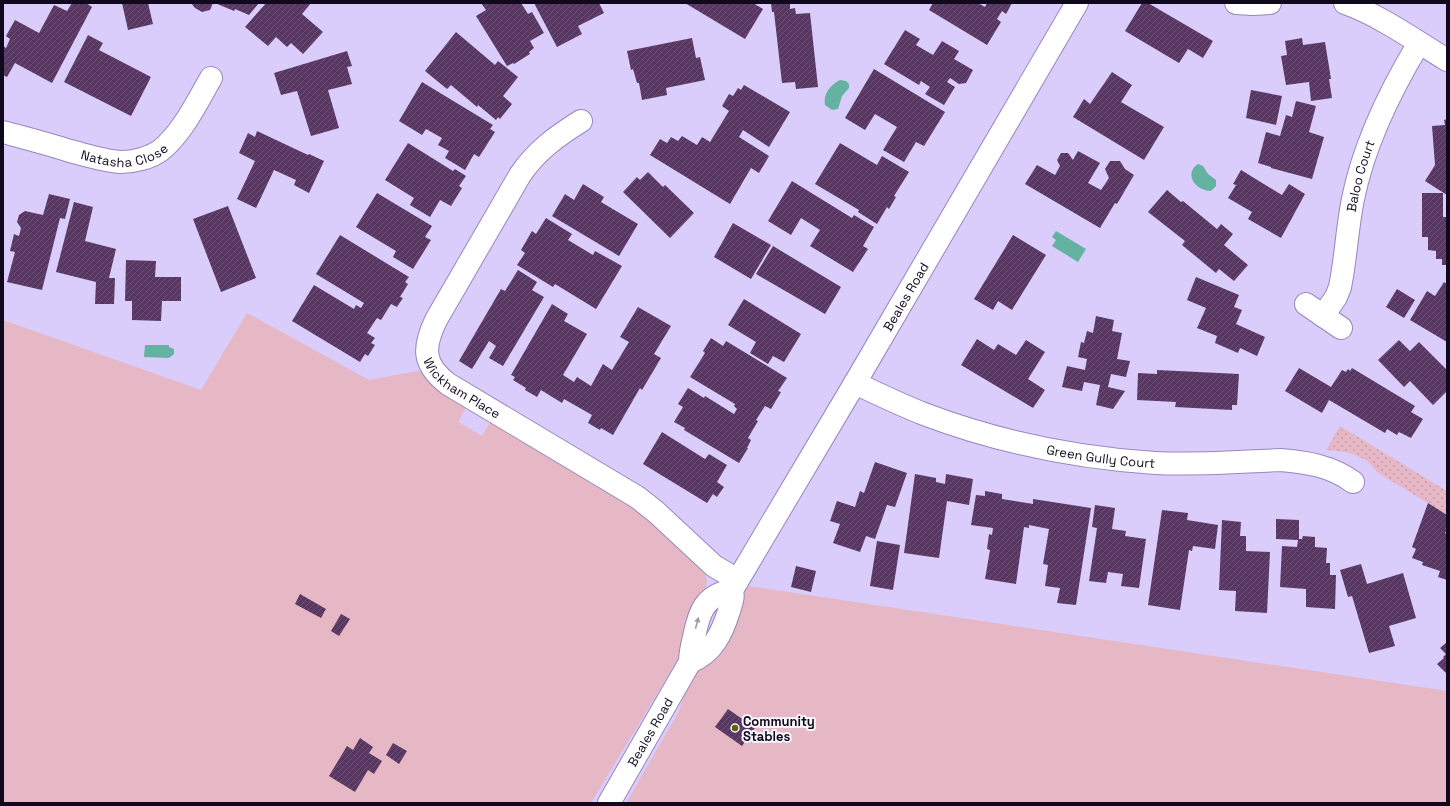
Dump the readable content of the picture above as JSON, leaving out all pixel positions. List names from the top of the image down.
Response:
{
  "streets": {
    "street": [
      "Natasha Close",
      "Baloo Court",
      "Beales Road",
      "Wickham Place",
      "Green Gully Court"
    ]
  },
  "crossings": [
    ["Beales Road", "Wickham Place"],
    ["Beales Road", "Green Gully Court"]
  ],
  "places": ["Community Stables"]
}
